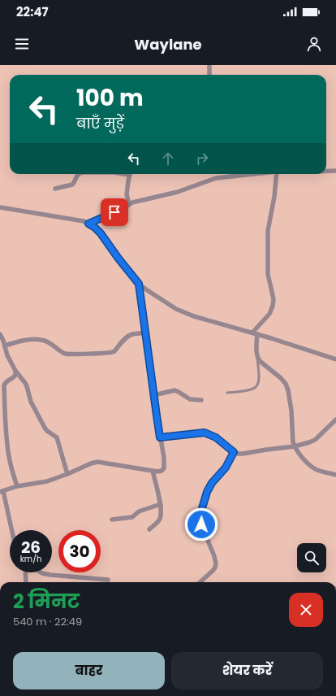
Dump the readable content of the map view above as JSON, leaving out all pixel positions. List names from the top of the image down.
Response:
{
  "page": {
    "status": "22:47",
    "header": "Waylane",
    "turn": ["100 m", "बाएँ मुड़ें"],
    "speed": "26 km/h",
    "limit": "30",
    "heading": ["2 मिनट", "540 m · 22:49"],
    "buttons": ["बाहर", "शेयर करें"]
  }
}
